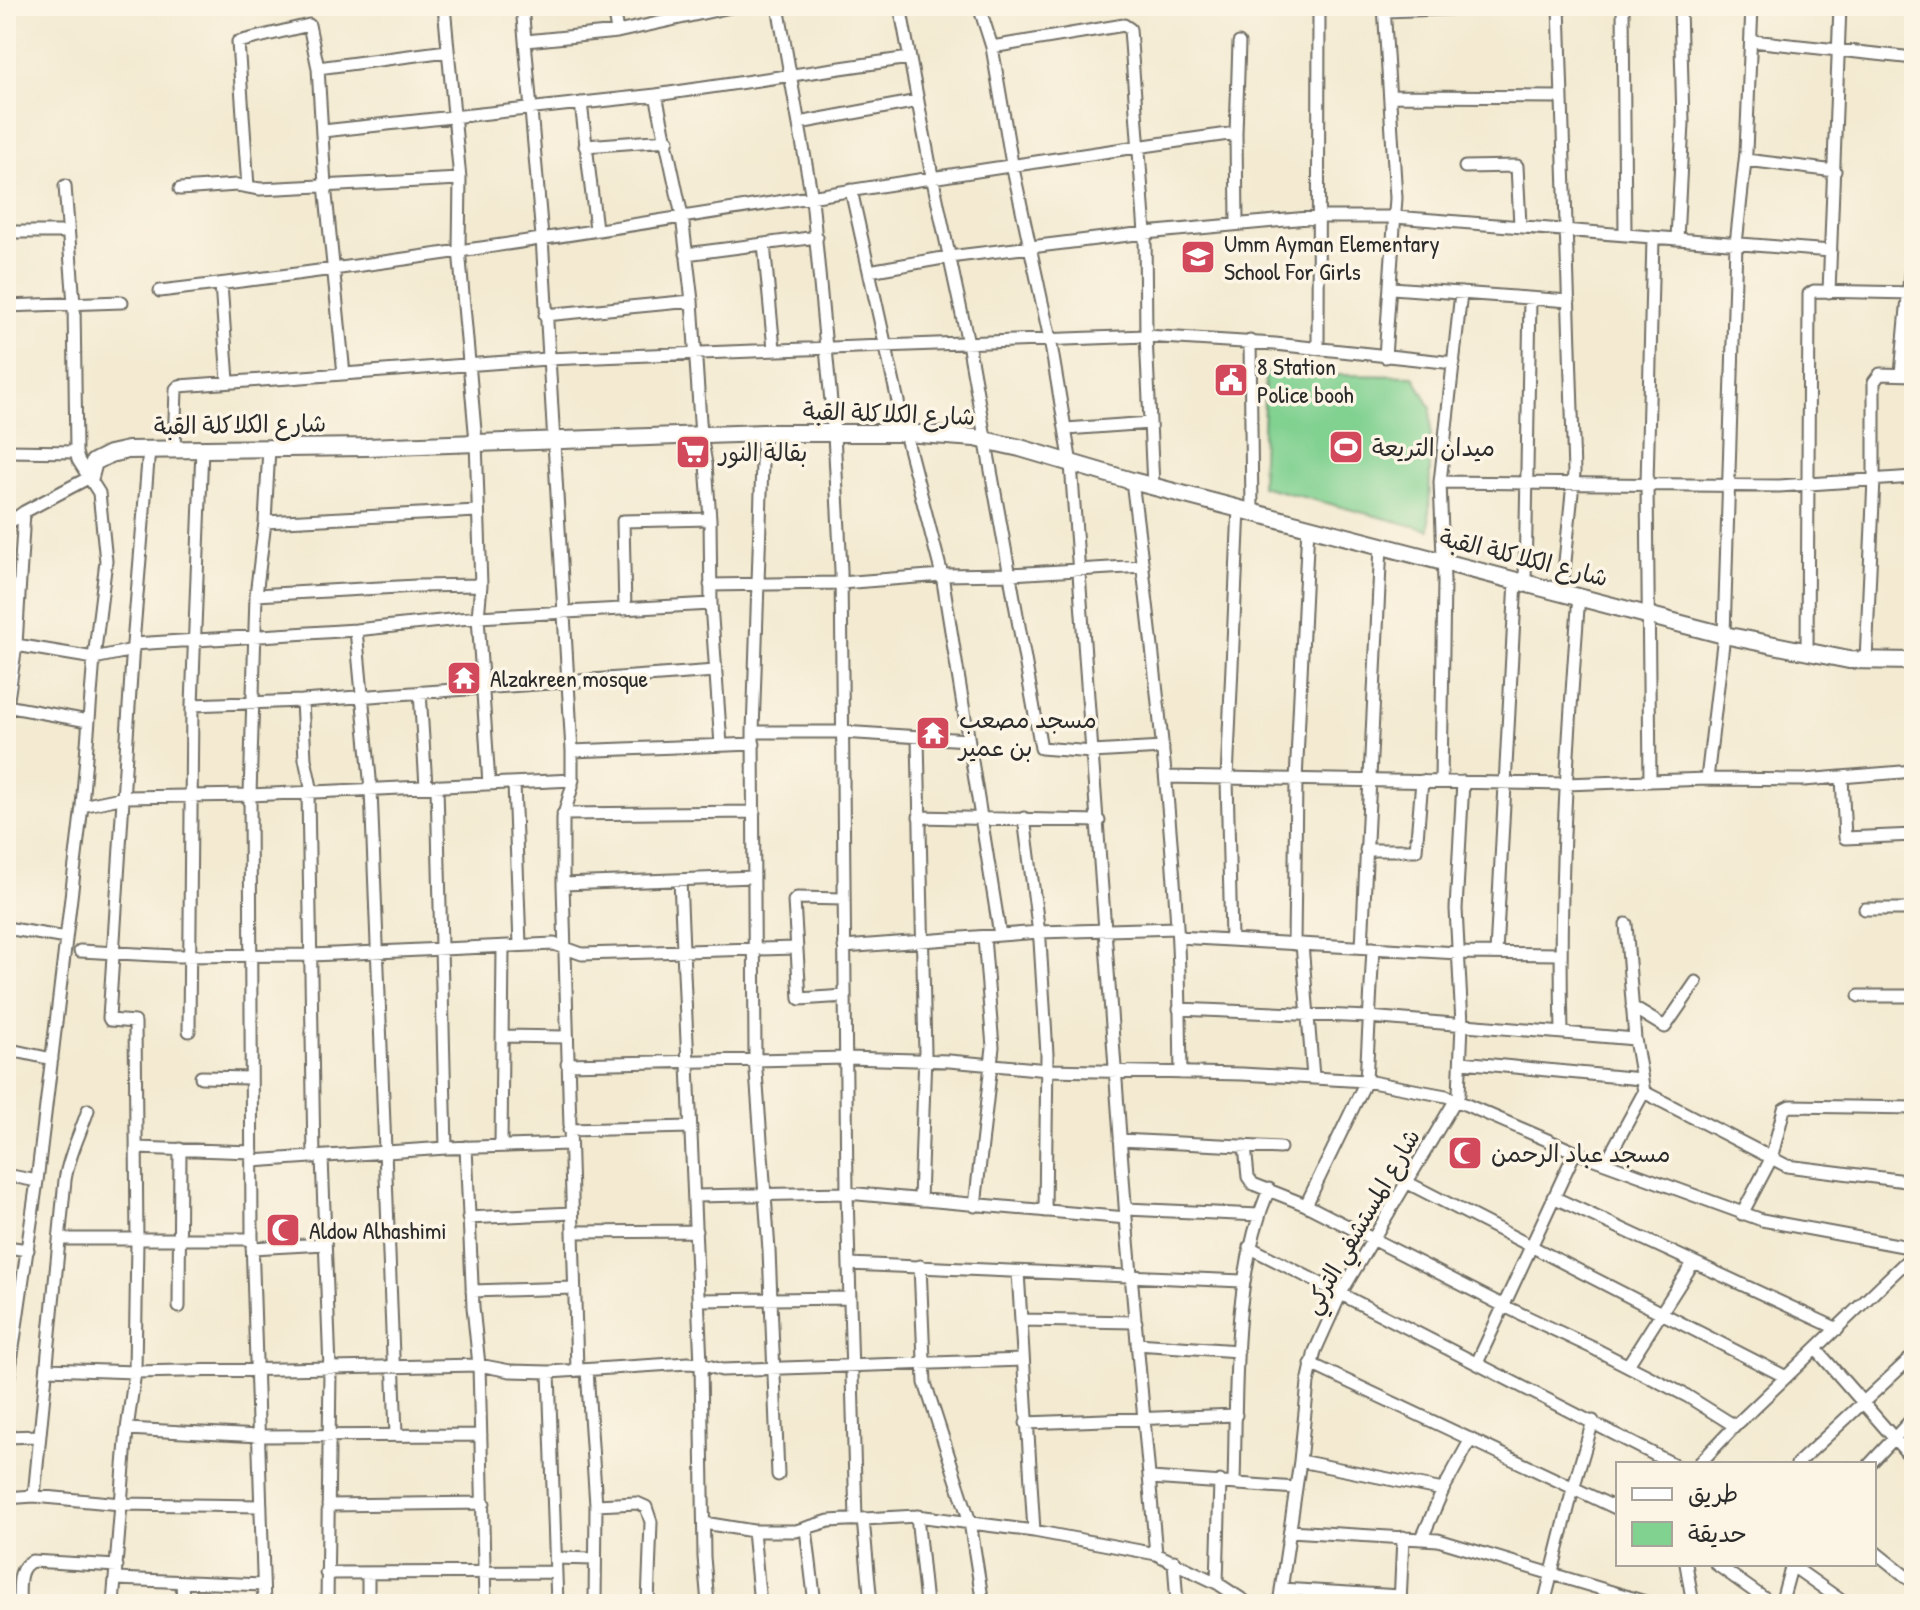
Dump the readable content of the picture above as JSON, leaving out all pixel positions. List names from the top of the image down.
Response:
{
  "streets": {
    "street": ["شارع الكلاكلة القبة", "شارع المستشفي التركي"]
  },
  "places": {
    "school or university": ["Umm Ayman Elementary School For Girls"],
    "public building": ["8 Station Police booh"],
    "sports": ["ميدان التريعة"],
    "supermarket": ["بقالة النور"],
    "temple": ["Alzakreen mosque", "مسجد مصعب بن عمير"],
    "mosque": ["مسجد عباد الرحمن", "Aldow Alhashimi"]
  },
  "legend": ["طريق", "حديقة"]
}
